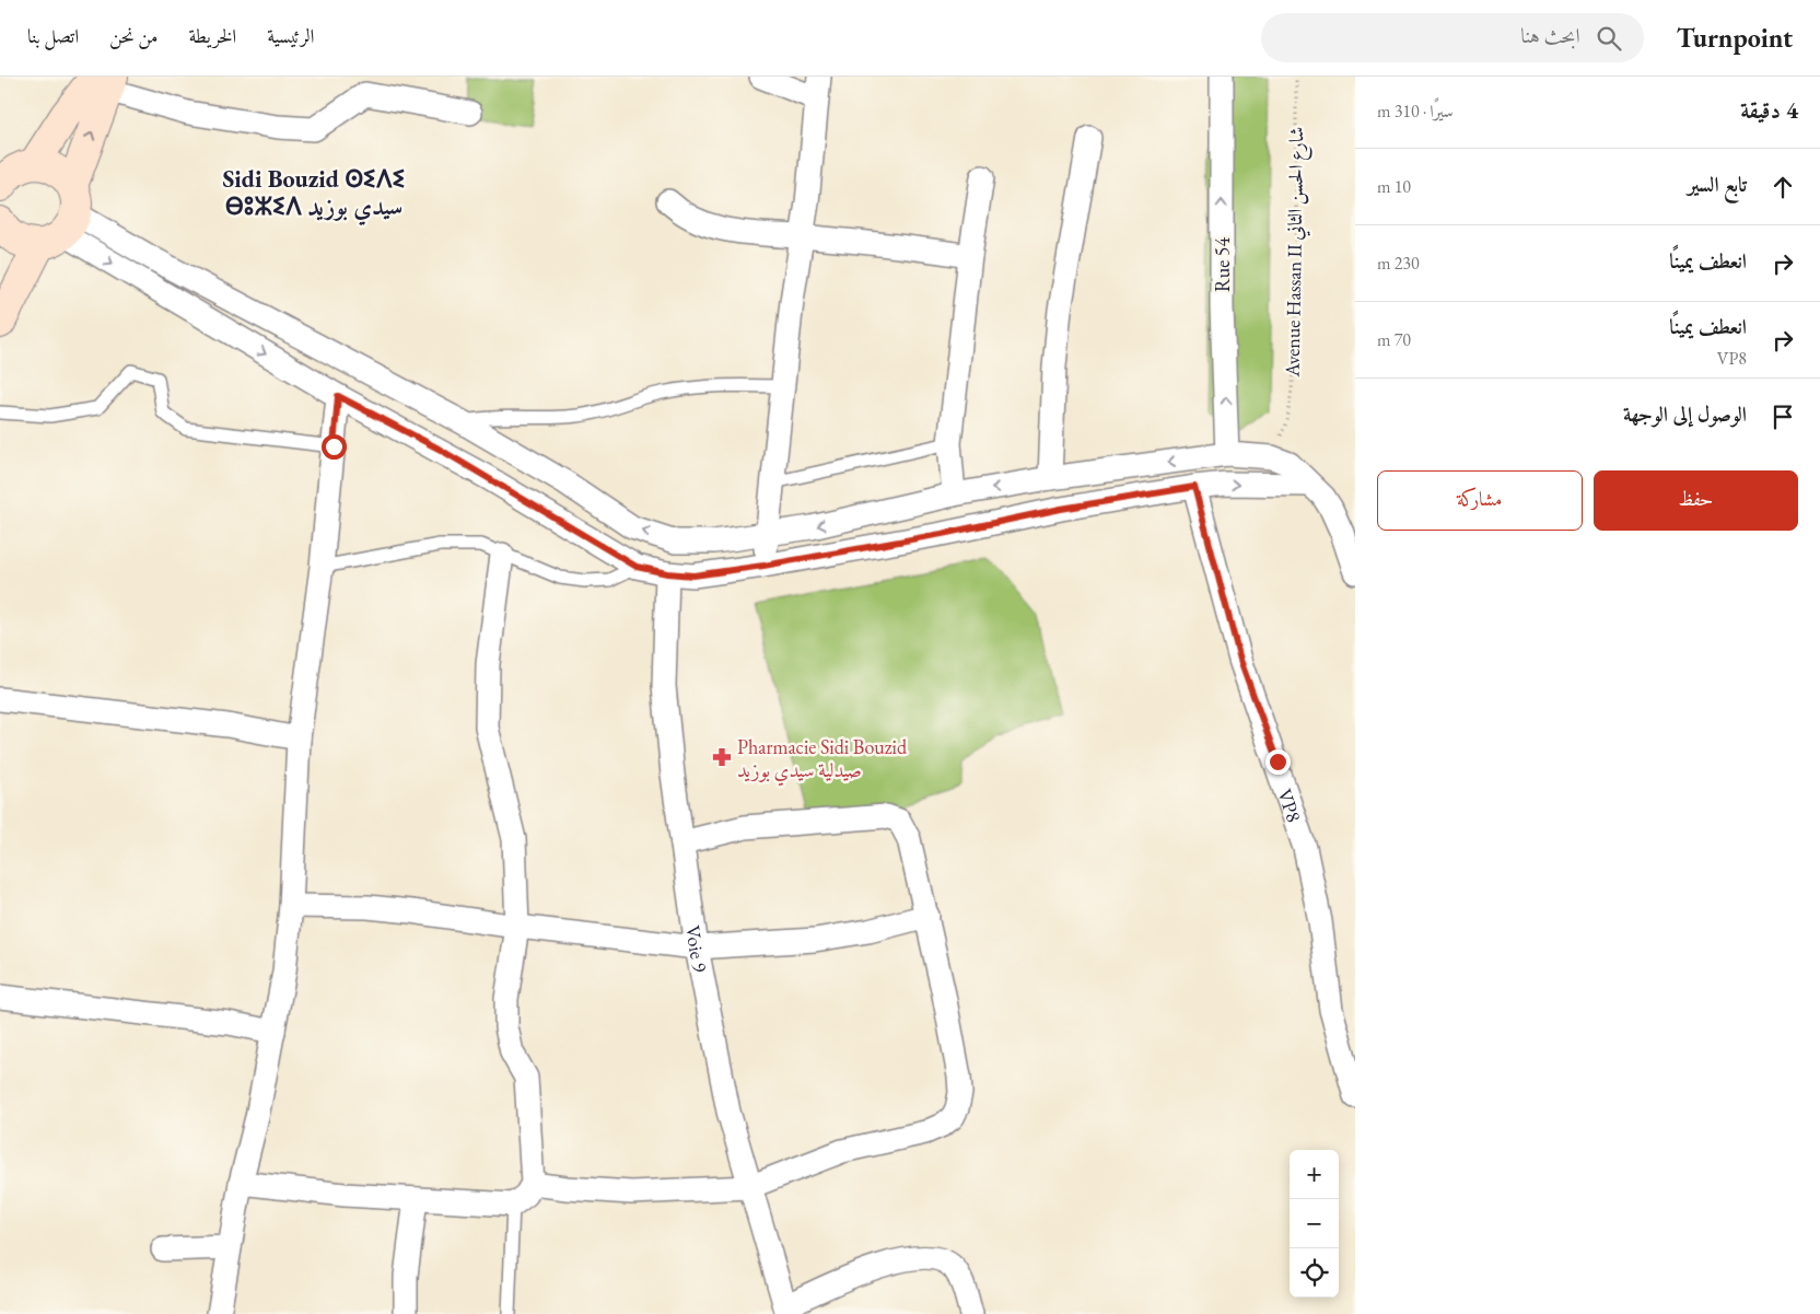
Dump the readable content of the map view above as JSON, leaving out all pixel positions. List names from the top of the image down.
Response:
{
  "streets": {
    "street": ["Rue 54", "VP8", "Voie 9"],
    "path": ["Avenue Hassan II شارع الحسن الثاني"]
  },
  "districts": ["Sidi Bouzid ⵙⵉⴷⵉ ⴱⵓⵣⵉⴷ سيدي بوزيد"],
  "places": {
    "pharmacy": ["Pharmacie Sidi Bouzid صيدلية سيدي بوزيد"]
  },
  "page": {
    "header": "Turnpoint",
    "search": "ابحث هنا",
    "nav": [
      "الرئيسية",
      "الخريطة",
      "من نحن",
      "اتصل بنا"
    ],
    "heading": ["4 دقيقة", "سيرًا · 310 m"],
    "list": [
      ["تابع السير", "10 m"],
      ["انعطف يمينًا", "230 m"],
      ["انعطف يمينًا", "VP8", "70 m"],
      "الوصول إلى الوجهة"
    ],
    "buttons": ["حفظ", "مشاركة"],
    "map_buttons": ["+", "−"]
  }
}
